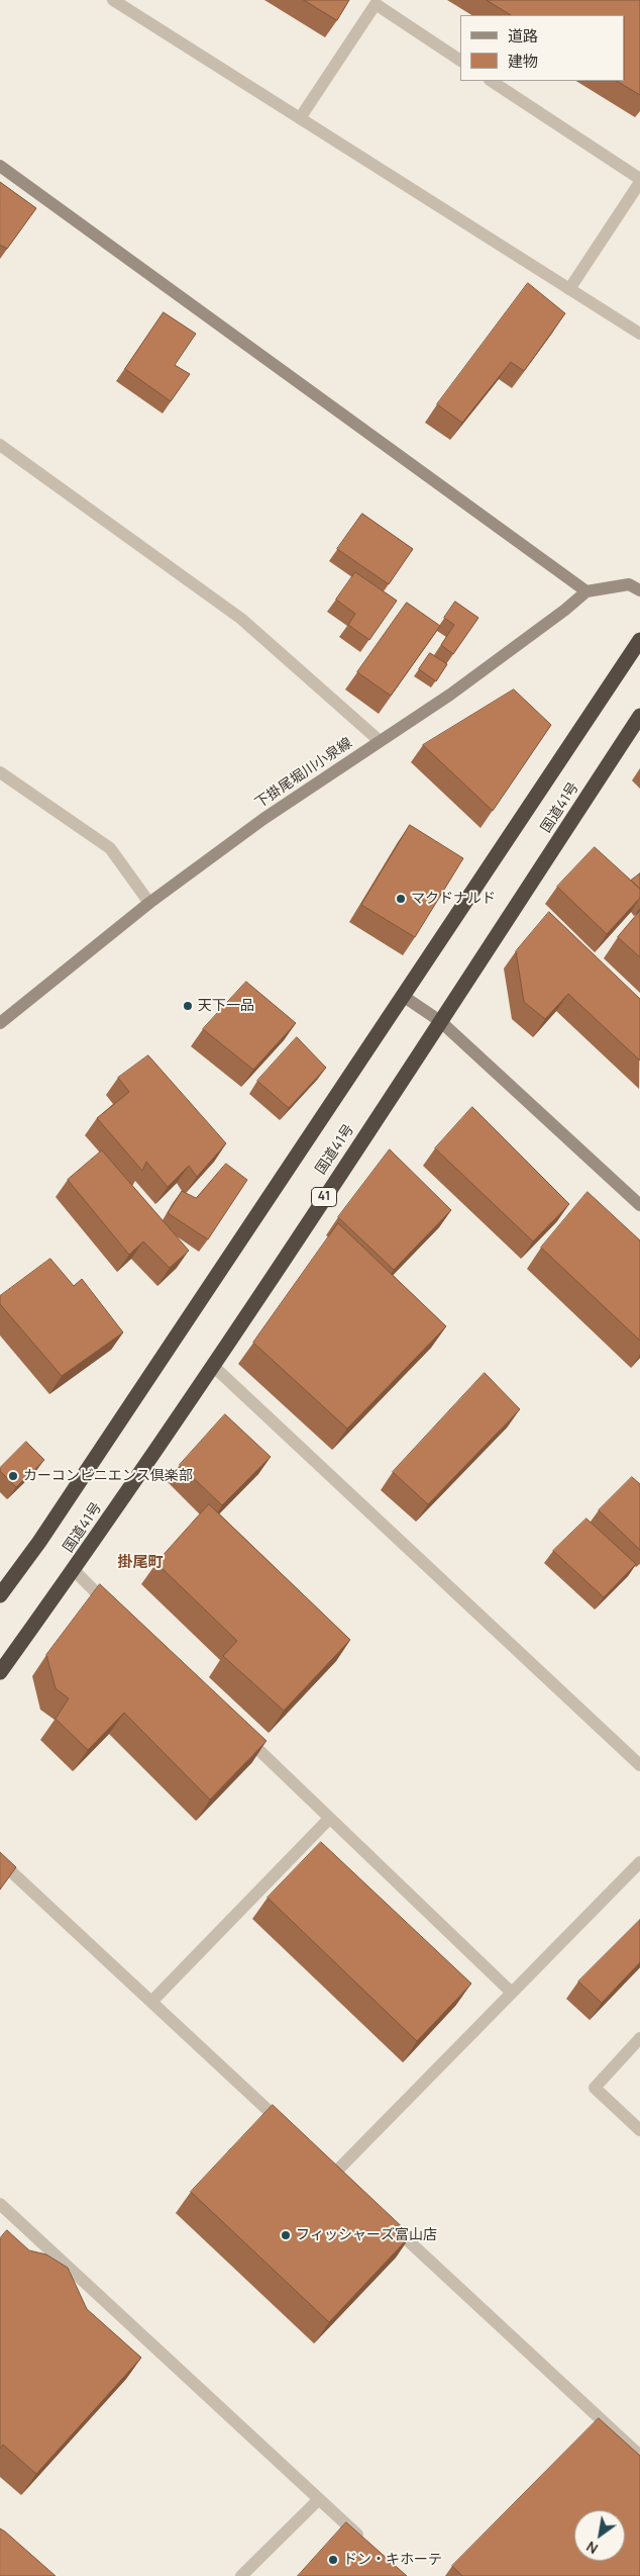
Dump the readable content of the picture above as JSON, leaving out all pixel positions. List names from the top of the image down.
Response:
{
  "streets": {
    "highway": ["国道41号", "41"],
    "street": ["下掛尾堀川小泉線"]
  },
  "districts": ["掛尾町"],
  "places": [
    "マクドナルド",
    "天下一品",
    "カーコンビニエンス倶楽部",
    "フィッシャーズ富山店",
    "ドン・キホーテ"
  ],
  "legend": ["道路", "建物"],
  "north": "bottom left"
}
